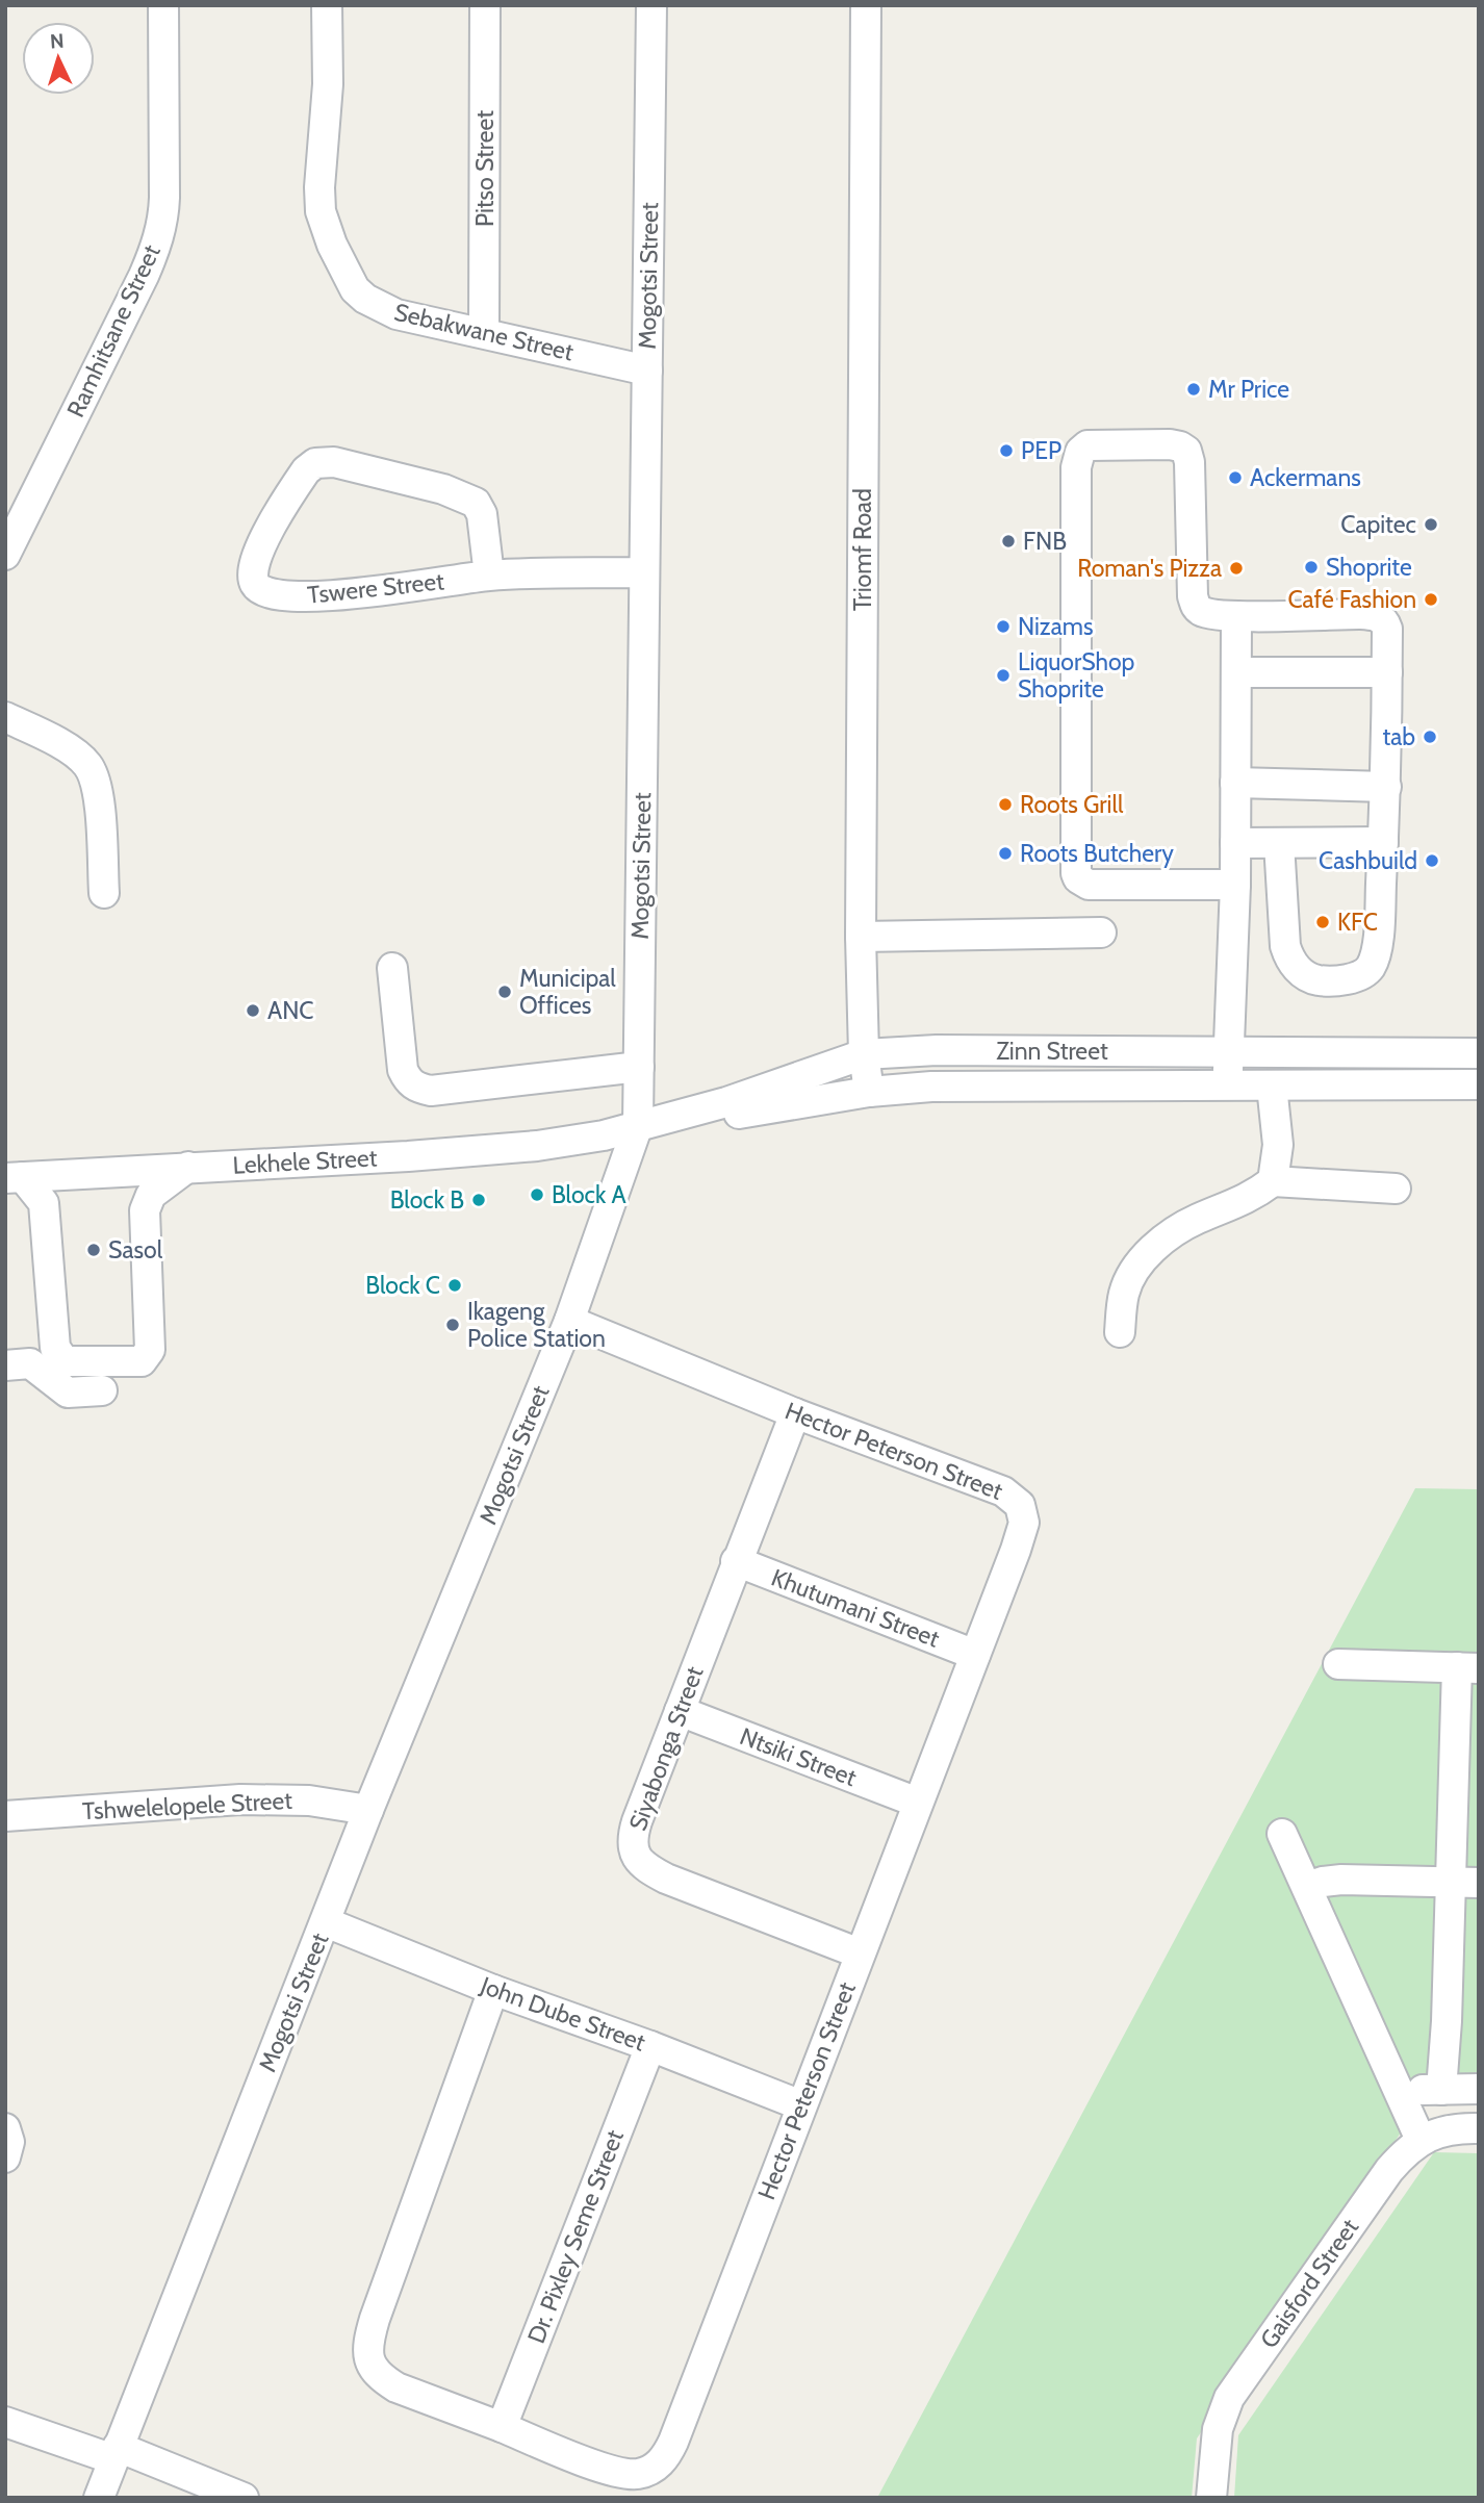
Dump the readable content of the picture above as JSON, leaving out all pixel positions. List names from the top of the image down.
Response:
{
  "streets": {
    "street": [
      "Pitso Street",
      "Mogotsi Street",
      "Ramhitsane Street",
      "Sebakwane Street",
      "Triomf Road",
      "Tswere Street",
      "Zinn Street",
      "Lekhele Street",
      "Hector Peterson Street",
      "Khutumani Street",
      "Siyabonga Street",
      "Ntsiki Street",
      "Tshwelelopele Street",
      "John Dube Street",
      "Dr. Pixley Seme Street",
      "Gaisford Street"
    ]
  },
  "crossings": [
    ["Pitso Street", "Sebakwane Street"],
    ["Mogotsi Street", "Sebakwane Street"],
    ["Mogotsi Street", "Tswere Street"],
    ["Mogotsi Street", "Zinn Street"],
    ["Mogotsi Street", "Lekhele Street"],
    ["Mogotsi Street", "Hector Peterson Street"],
    ["Mogotsi Street", "Tshwelelopele Street"],
    ["Mogotsi Street", "John Dube Street"],
    ["Triomf Road", "Zinn Street"],
    ["Zinn Street", "Lekhele Street"],
    ["Hector Peterson Street", "Khutumani Street"],
    ["Hector Peterson Street", "Siyabonga Street"],
    ["Hector Peterson Street", "Ntsiki Street"],
    ["Hector Peterson Street", "John Dube Street"],
    ["Hector Peterson Street", "Dr. Pixley Seme Street"],
    ["Khutumani Street", "Siyabonga Street"],
    ["Siyabonga Street", "Ntsiki Street"],
    ["John Dube Street", "Dr. Pixley Seme Street"]
  ],
  "places": [
    "Mr Price",
    "PEP",
    "Ackermans",
    "Capitec",
    "FNB",
    "Shoprite",
    "Roman's Pizza",
    "Café Fashion",
    "Nizams",
    "LiquorShop Shoprite",
    "tab",
    "Roots Grill",
    "Roots Butchery",
    "Cashbuild",
    "KFC",
    "Municipal Offices",
    "ANC",
    "Block A",
    "Block B",
    "Sasol",
    "Block C",
    "Ikageng Police Station"
  ],
  "north": "top"
}
